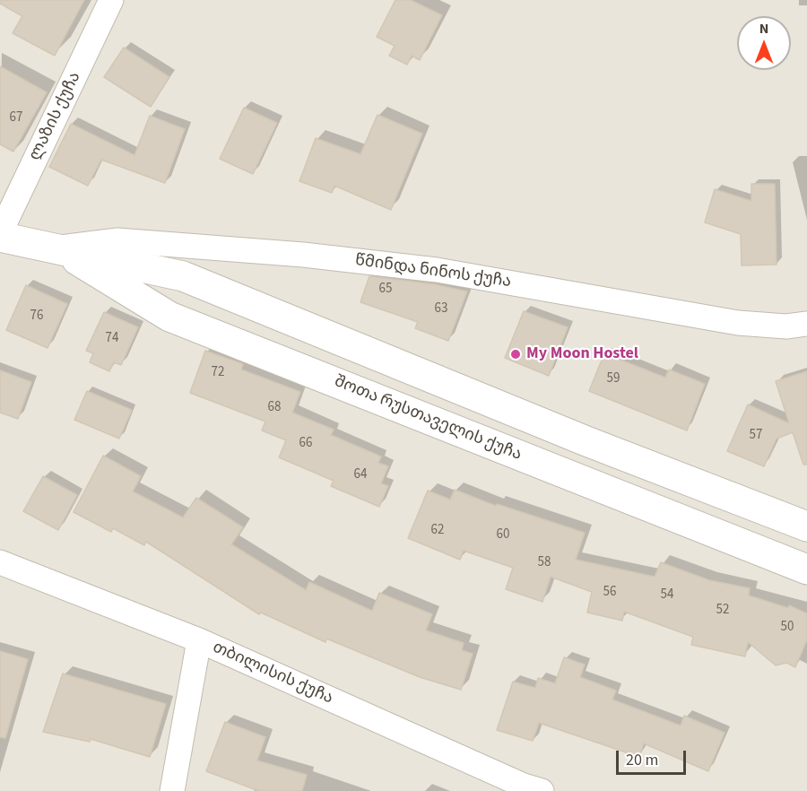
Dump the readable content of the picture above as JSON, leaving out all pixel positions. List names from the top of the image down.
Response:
{
  "streets": {
    "street": [
      "ლაზის ქუჩა",
      "წმინდა ნინოს ქუჩა",
      "შოთა რუსთაველის ქუჩა",
      "თბილისის ქუჩა"
    ]
  },
  "crossings": [
    ["ლაზის ქუჩა", "შოთა რუსთაველის ქუჩა"],
    ["წმინდა ნინოს ქუჩა", "შოთა რუსთაველის ქუჩა"]
  ],
  "places": ["My Moon Hostel"],
  "house_numbers": [
    "67",
    "65",
    "63",
    "76",
    "74",
    "72",
    "59",
    "68",
    "57",
    "66",
    "64",
    "62",
    "60",
    "58",
    "56",
    "54",
    "52",
    "50"
  ],
  "scale_bar": "20 m",
  "north": "top"
}
